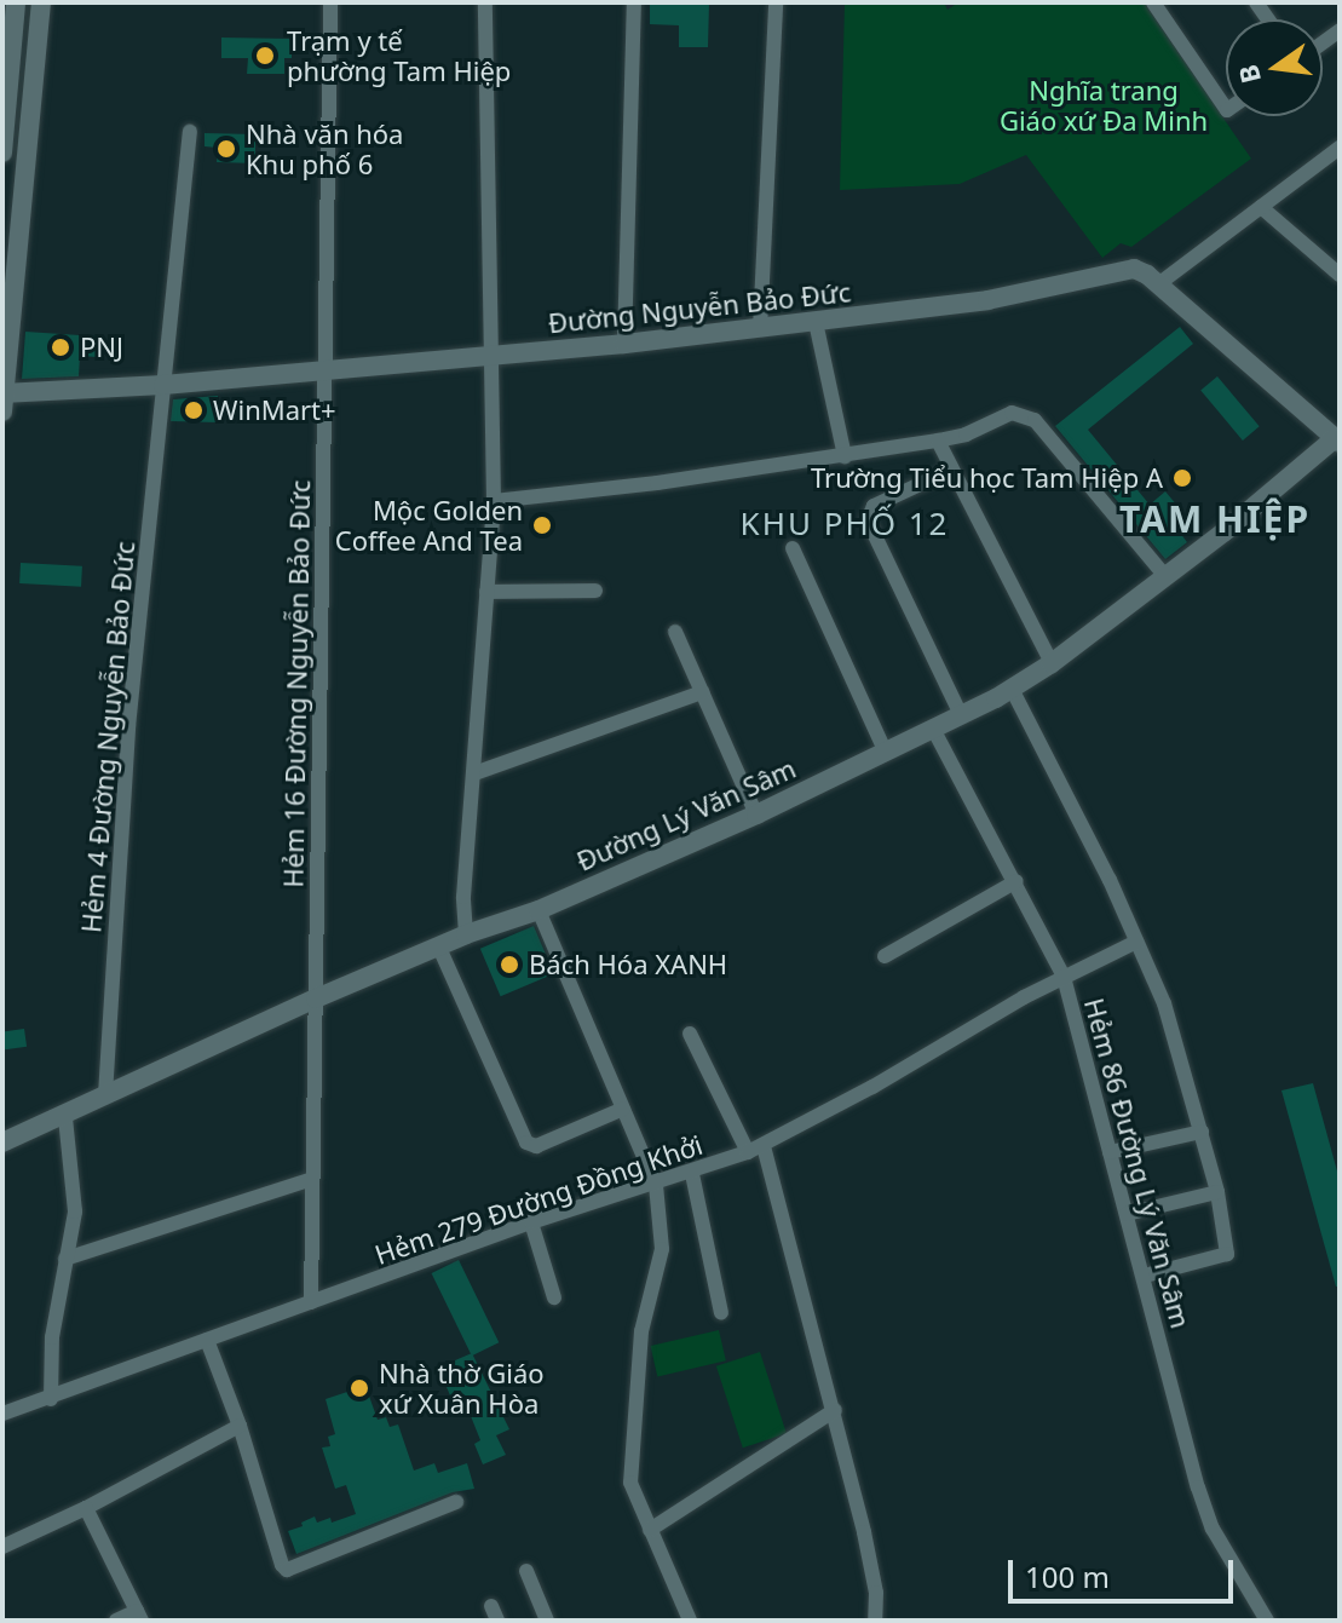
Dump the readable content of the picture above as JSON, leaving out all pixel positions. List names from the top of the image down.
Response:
{
  "streets": {
    "street": [
      "Đường Nguyễn Bảo Đức",
      "Hẻm 16 Đường Nguyễn Bảo Đức",
      "Hẻm 4 Đường Nguyễn Bảo Đức",
      "Đường Lý Văn Sâm",
      "Hẻm 86 Đường Lý Văn Sâm",
      "Hẻm 279 Đường Đồng Khởi"
    ]
  },
  "crossings": [
    ["Đường Nguyễn Bảo Đức", "Hẻm 16 Đường Nguyễn Bảo Đức"],
    ["Đường Nguyễn Bảo Đức", "Hẻm 4 Đường Nguyễn Bảo Đức"],
    ["Đường Nguyễn Bảo Đức", "Đường Lý Văn Sâm"],
    ["Hẻm 16 Đường Nguyễn Bảo Đức", "Đường Lý Văn Sâm"],
    ["Hẻm 16 Đường Nguyễn Bảo Đức", "Hẻm 279 Đường Đồng Khởi"],
    ["Hẻm 4 Đường Nguyễn Bảo Đức", "Đường Lý Văn Sâm"],
    ["Đường Lý Văn Sâm", "Hẻm 86 Đường Lý Văn Sâm"],
    ["Hẻm 86 Đường Lý Văn Sâm", "Hẻm 279 Đường Đồng Khởi"]
  ],
  "districts": ["TAM HIỆP", "KHU PHỐ 12"],
  "parks": ["Nghĩa trang Giáo xứ Đa Minh"],
  "places": [
    "Trạm y tế phường Tam Hiệp",
    "Nhà văn hóa Khu phố 6",
    "PNJ",
    "WinMart+",
    "Trường Tiểu học Tam Hiệp A",
    "Mộc Golden Coffee And Tea",
    "Bách Hóa XANH",
    "Nhà thờ Giáo xứ Xuân Hòa"
  ],
  "scale_bar": "100 m",
  "north": "left"
}
